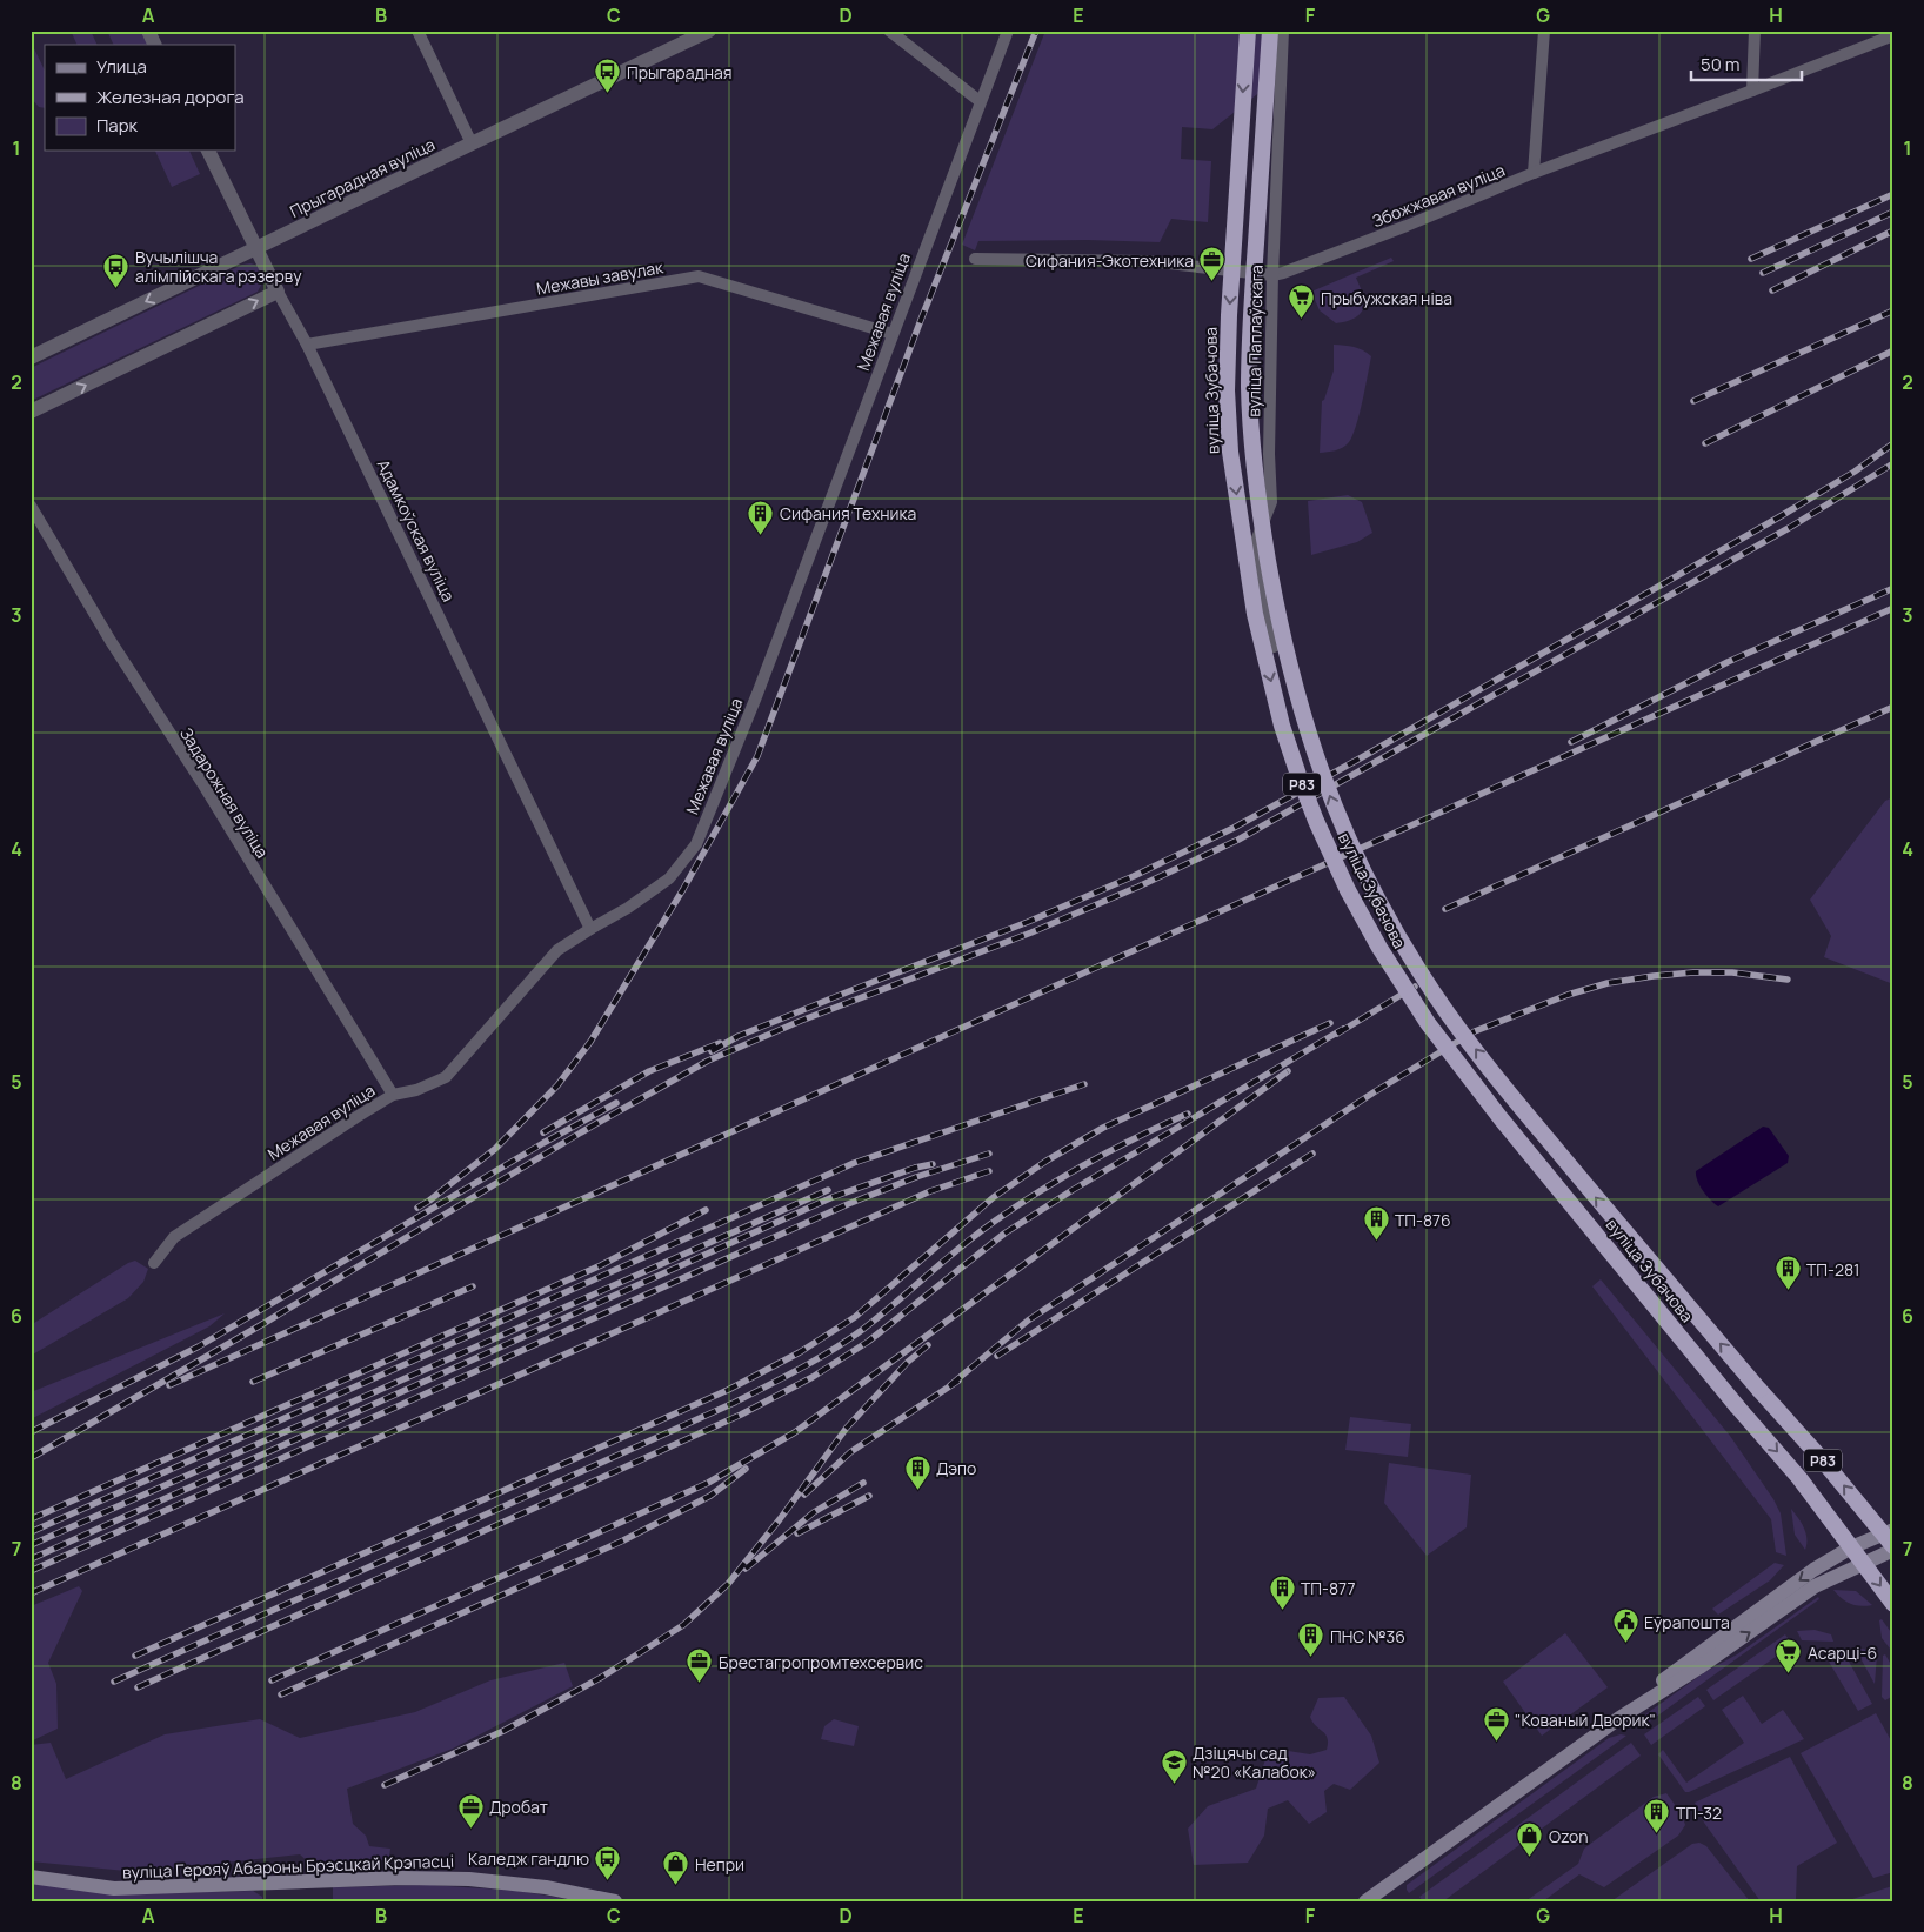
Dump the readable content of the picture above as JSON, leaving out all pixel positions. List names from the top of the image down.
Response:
{
  "streets": {
    "highway": ["вуліца Зубачова", "Р83"],
    "main road": ["вуліца Герояў Абароны Брэсцкай Крэпасці"],
    "street": [
      "Прыгарадная вуліца",
      "Збожжавая вуліца",
      "Межавы завулак",
      "Межавая вуліца",
      "вуліца Паплаўскага",
      "Адамкоўская вуліца",
      "Задарожная вуліца"
    ]
  },
  "crossings": [
    ["Прыгарадная вуліца", "Адамкоўская вуліца"],
    ["Збожжавая вуліца", "вуліца Паплаўскага"],
    ["Межавы завулак", "Межавая вуліца"],
    ["Межавы завулак", "Адамкоўская вуліца"],
    ["Межавая вуліца", "Адамкоўская вуліца"],
    ["Межавая вуліца", "Задарожная вуліца"]
  ],
  "places": {
    "bus stop": ["Прыгарадная", "Вучылішча алімпійскага рэзерву", "Каледж гандлю"],
    "office": [
      "Сифания-Экотехника",
      "Брестагропромтехсервис",
      "\"Кованый Дворик\"",
      "Дробат"
    ],
    "supermarket": ["Прыбужская ніва", "Асарці-6"],
    "building": [
      "Сифания Техника",
      "ТП-876",
      "ТП-281",
      "Дэпо",
      "ТП-877",
      "ПНС №36",
      "ТП-32"
    ],
    "public building": ["Еўрапошта"],
    "school or university": ["Дзіцячы сад №20 «Калабок»"],
    "shop": ["Ozon", "Непри"]
  },
  "legend": ["Улица", "Железная дорога", "Парк"],
  "scale_bar": "50 m",
  "grid": {
    "columns": [
      "A",
      "B",
      "C",
      "D",
      "E",
      "F",
      "G",
      "H"
    ],
    "rows": [
      "1",
      "2",
      "3",
      "4",
      "5",
      "6",
      "7",
      "8"
    ]
  }
}
